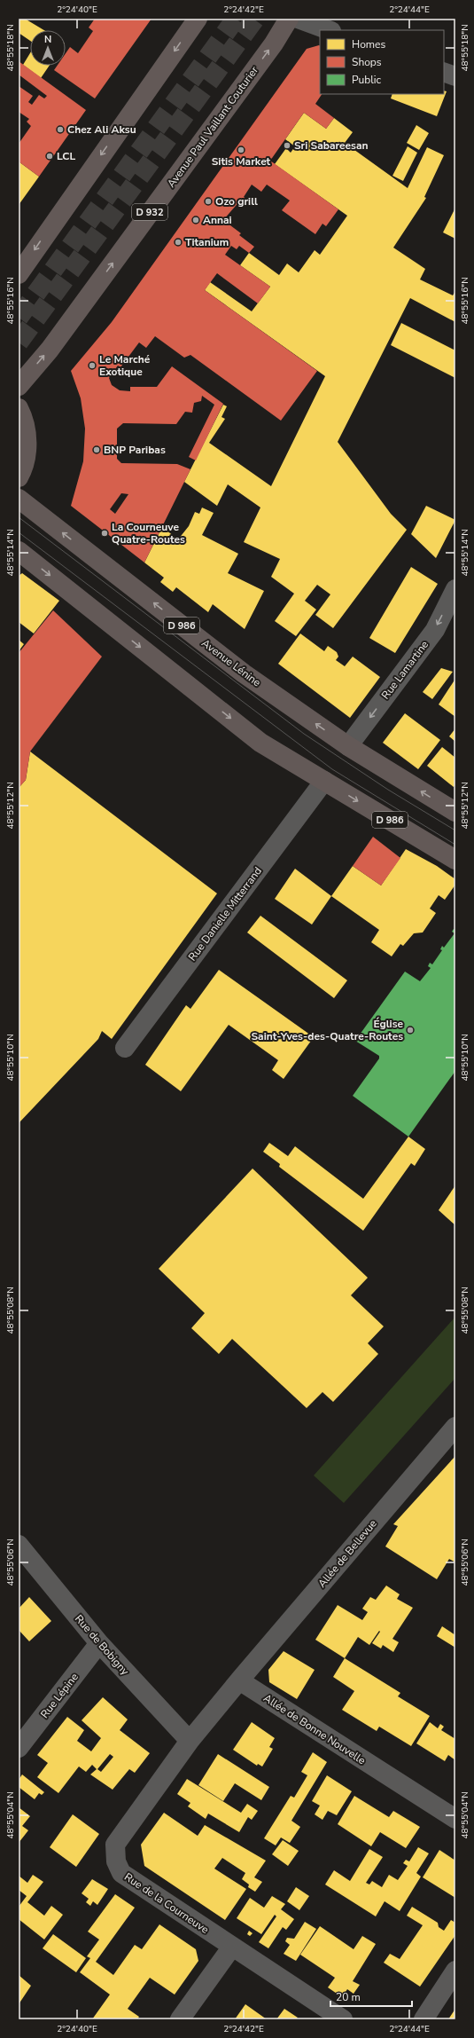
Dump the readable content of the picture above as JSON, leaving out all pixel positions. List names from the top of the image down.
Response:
{
  "streets": {
    "main road": [
      "Avenue Paul Vaillant Couturier",
      "D 932",
      "D 986",
      "Avenue Lénine"
    ],
    "street": [
      "Rue Lamartine",
      "Rue Danielle Mitterrand",
      "Allée de Bellevue",
      "Rue de Bobigny",
      "Rue Lépine",
      "Allée de Bonne Nouvelle",
      "Rue de la Courneuve"
    ]
  },
  "crossings": [
    ["D 986", "Rue Danielle Mitterrand"],
    ["Avenue Lénine", "Rue Lamartine"],
    ["Allée de Bellevue", "Allée de Bonne Nouvelle"],
    ["Rue de Bobigny", "Rue Lépine"],
    ["Rue de Bobigny", "Rue de la Courneuve"]
  ],
  "one_way": ["Rue Lamartine"],
  "places": [
    "Chez Ali Aksu",
    "Sri Sabareesan",
    "Sitis Market",
    "LCL",
    "Ozo grill",
    "Annai",
    "Titanium",
    "Le Marché Exotique",
    "BNP Paribas",
    "La Courneuve Quatre-Routes",
    "Église Saint-Yves-des-Quatre-Routes"
  ],
  "legend": ["Homes", "Shops", "Public"],
  "scale_bar": "20 m",
  "north": "top",
  "coordinates": [
    "2°24'40\"E",
    "2°24'42\"E",
    "2°24'44\"E",
    "48°55'18\"N",
    "48°55'16\"N",
    "48°55'14\"N",
    "48°55'12\"N",
    "48°55'10\"N",
    "48°55'08\"N",
    "48°55'06\"N",
    "48°55'04\"N"
  ]
}
